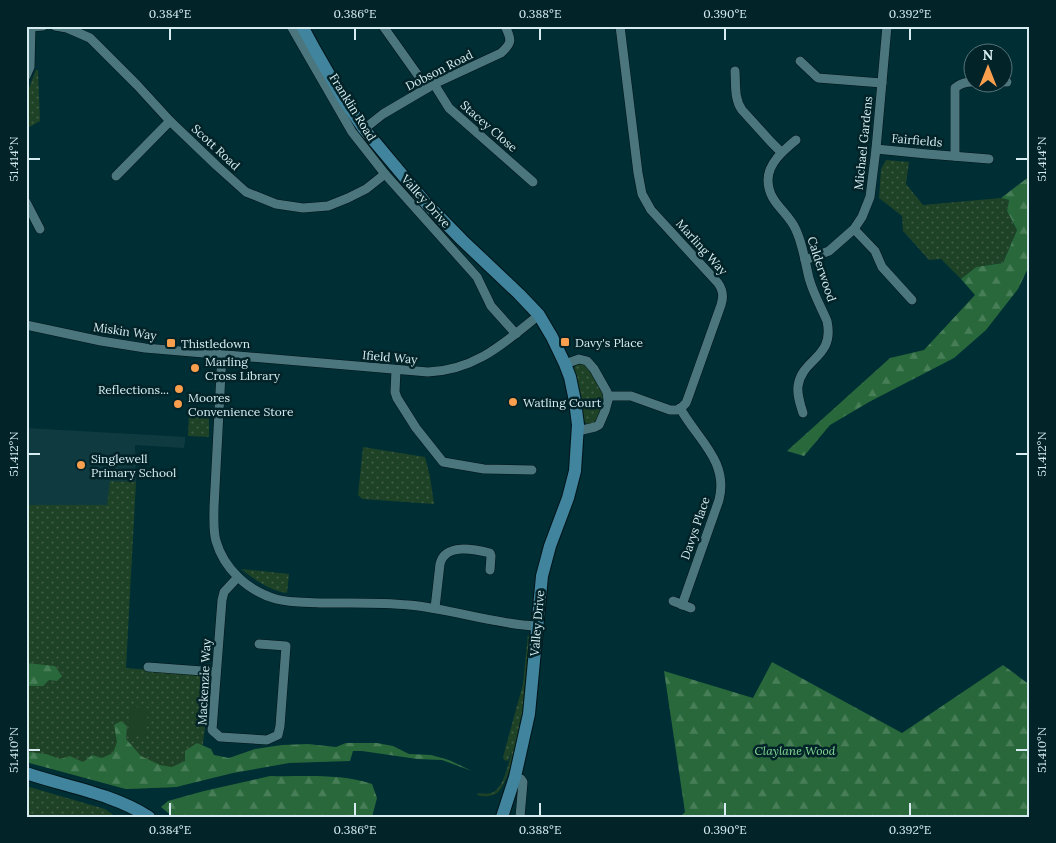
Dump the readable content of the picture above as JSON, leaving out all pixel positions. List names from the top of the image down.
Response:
{
  "streets": {
    "street": [
      "Dobson Road",
      "Franklin Road",
      "Stacey Close",
      "Fairfields",
      "Michael Gardens",
      "Scott Road",
      "Valley Drive",
      "Marling Way",
      "Calderwood",
      "Miskin Way",
      "Ifield Way",
      "Davys Place",
      "Mackenzie Way"
    ]
  },
  "crossings": [
    ["Dobson Road", "Stacey Close"],
    ["Dobson Road", "Valley Drive"],
    ["Franklin Road", "Scott Road"],
    ["Franklin Road", "Ifield Way"],
    ["Fairfields", "Michael Gardens"],
    ["Michael Gardens", "Calderwood"],
    ["Valley Drive", "Ifield Way"],
    ["Marling Way", "Davys Place"],
    ["Miskin Way", "Ifield Way"]
  ],
  "parks": ["Claylane Wood"],
  "places": {
    "transit": ["Davy's Place", "Thistledown"],
    "other": [
      "Marling Cross Library",
      "Reflections...",
      "Watling Court",
      "Moores Convenience Store",
      "Singlewell Primary School"
    ]
  },
  "north": "top",
  "coordinates": [
    "0.384°E",
    "0.386°E",
    "0.388°E",
    "0.390°E",
    "0.392°E",
    "51.414°N",
    "51.412°N",
    "51.410°N"
  ]
}
